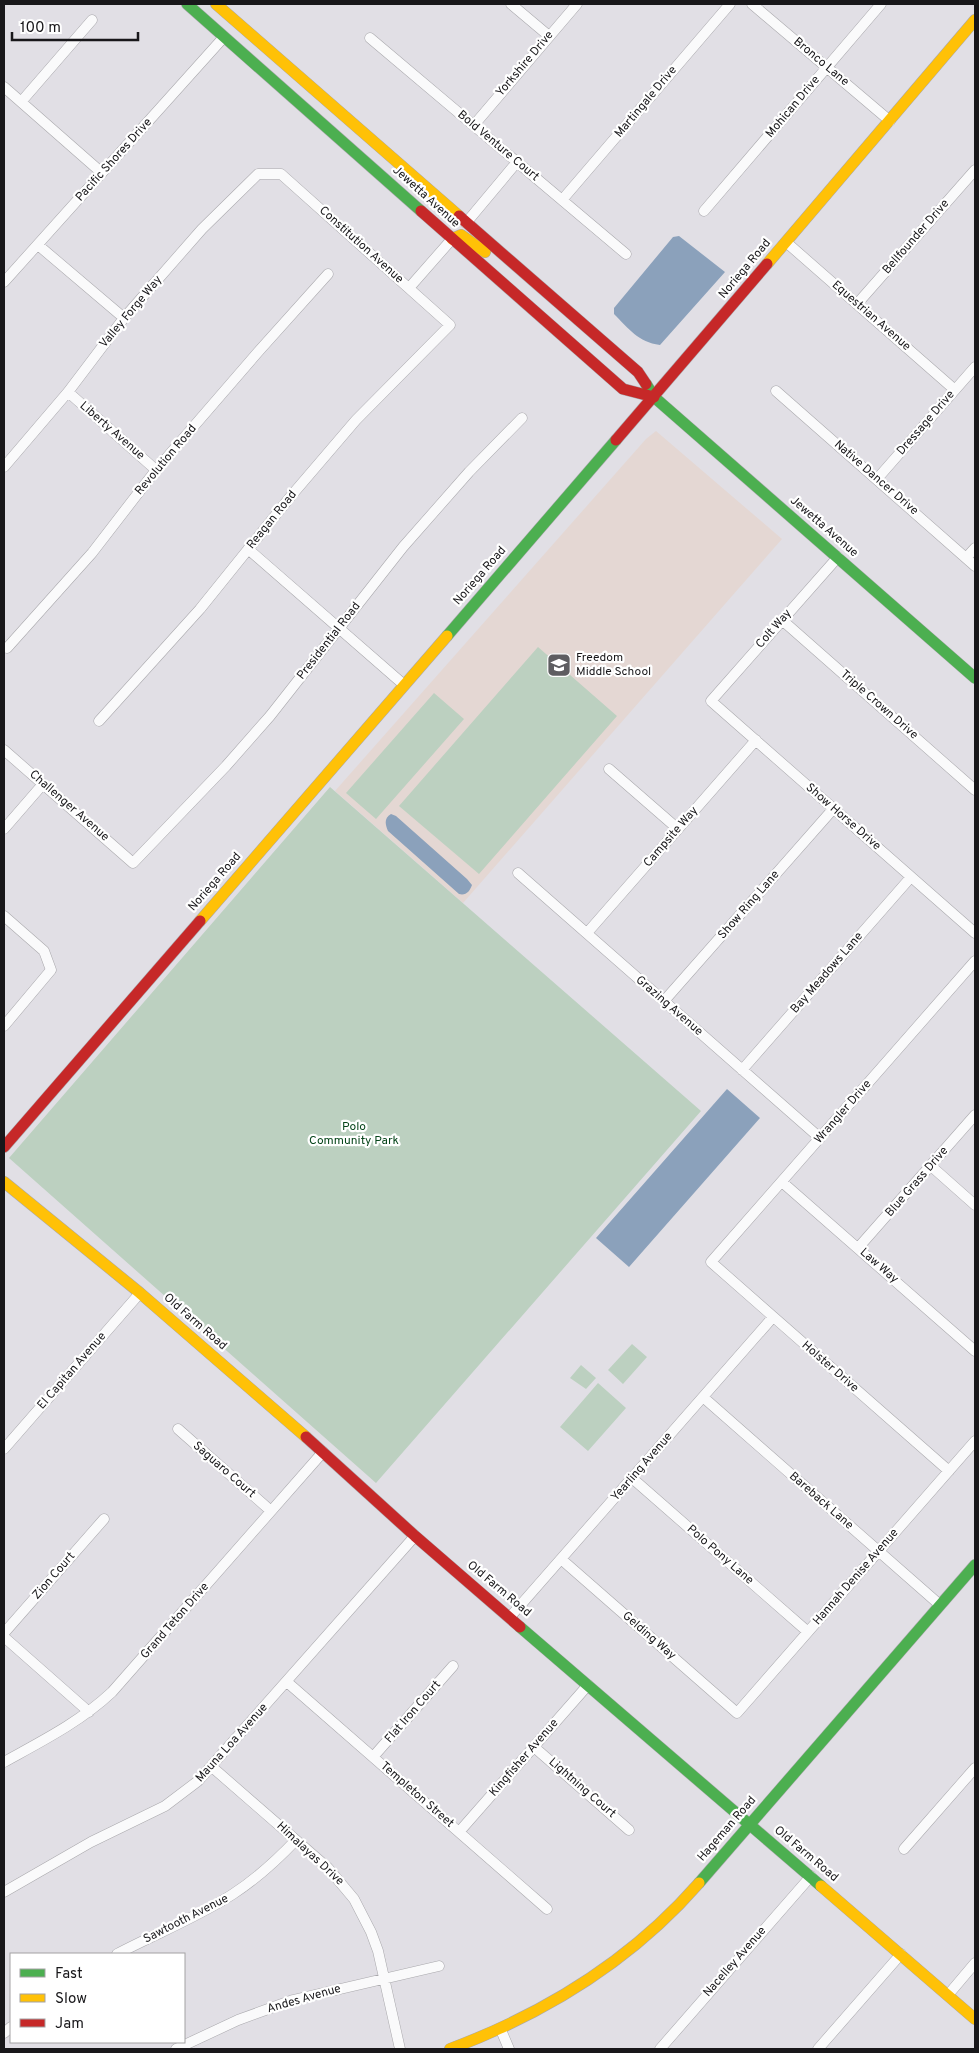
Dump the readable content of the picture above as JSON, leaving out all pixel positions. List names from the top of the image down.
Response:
{
  "streets": {
    "street": [
      "Bronco Lane",
      "Yorkshire Drive",
      "Martingale Drive",
      "Mohican Drive",
      "Bold Venture Court",
      "Pacific Shores Drive",
      "Jewetta Avenue",
      "Bellfounder Drive",
      "Constitution Avenue",
      "Noriega Road",
      "Valley Forge Way",
      "Equestrian Avenue",
      "Dressage Drive",
      "Liberty Avenue",
      "Revolution Road",
      "Native Dancer Drive",
      "Reagan Road",
      "Colt Way",
      "Presidential Road",
      "Triple Crown Drive",
      "Challenger Avenue",
      "Show Horse Drive",
      "Campsite Way",
      "Show Ring Lane",
      "Bay Meadows Lane",
      "Grazing Avenue",
      "Wrangler Drive",
      "Blue Grass Drive",
      "Law Way",
      "Old Farm Road",
      "Holster Drive",
      "El Capitan Avenue",
      "Yearling Avenue",
      "Saguaro Court",
      "Bareback Lane",
      "Polo Pony Lane",
      "Zion Court",
      "Hannah Denise Avenue",
      "Grand Teton Drive",
      "Gelding Way",
      "Flat Iron Court",
      "Mauna Loa Avenue",
      "Kingfisher Avenue",
      "Lightning Court",
      "Templeton Street",
      "Hageman Road",
      "Himalayas Drive",
      "Sawtooth Avenue",
      "Nacelley Avenue",
      "Andes Avenue"
    ]
  },
  "crossings": [
    ["Bronco Lane", "Mohican Drive"],
    ["Bronco Lane", "Noriega Road"],
    ["Yorkshire Drive", "Bold Venture Court"],
    ["Martingale Drive", "Bold Venture Court"],
    ["Pacific Shores Drive", "Jewetta Avenue"],
    ["Jewetta Avenue", "Noriega Road"],
    ["Jewetta Avenue", "Colt Way"],
    ["Bellfounder Drive", "Equestrian Avenue"],
    ["Constitution Avenue", "Valley Forge Way"],
    ["Constitution Avenue", "Reagan Road"],
    ["Noriega Road", "Equestrian Avenue"],
    ["Valley Forge Way", "Liberty Avenue"],
    ["Equestrian Avenue", "Dressage Drive"],
    ["Dressage Drive", "Native Dancer Drive"],
    ["Liberty Avenue", "Revolution Road"],
    ["Colt Way", "Triple Crown Drive"],
    ["Colt Way", "Show Horse Drive"],
    ["Presidential Road", "Challenger Avenue"],
    ["Show Horse Drive", "Campsite Way"],
    ["Show Horse Drive", "Show Ring Lane"],
    ["Show Horse Drive", "Bay Meadows Lane"],
    ["Campsite Way", "Grazing Avenue"],
    ["Show Ring Lane", "Grazing Avenue"],
    ["Bay Meadows Lane", "Grazing Avenue"],
    ["Grazing Avenue", "Wrangler Drive"],
    ["Wrangler Drive", "Law Way"],
    ["Wrangler Drive", "Holster Drive"],
    ["Blue Grass Drive", "Law Way"],
    ["Old Farm Road", "El Capitan Avenue"],
    ["Old Farm Road", "Yearling Avenue"],
    ["Old Farm Road", "Grand Teton Drive"],
    ["Old Farm Road", "Mauna Loa Avenue"],
    ["Old Farm Road", "Kingfisher Avenue"],
    ["Old Farm Road", "Hageman Road"],
    ["Old Farm Road", "Nacelley Avenue"],
    ["Holster Drive", "Yearling Avenue"],
    ["Holster Drive", "Hannah Denise Avenue"],
    ["Yearling Avenue", "Bareback Lane"],
    ["Yearling Avenue", "Polo Pony Lane"],
    ["Yearling Avenue", "Gelding Way"],
    ["Saguaro Court", "Grand Teton Drive"],
    ["Bareback Lane", "Hannah Denise Avenue"],
    ["Bareback Lane", "Hageman Road"],
    ["Polo Pony Lane", "Hannah Denise Avenue"],
    ["Hannah Denise Avenue", "Gelding Way"],
    ["Flat Iron Court", "Templeton Street"],
    ["Mauna Loa Avenue", "Templeton Street"],
    ["Mauna Loa Avenue", "Himalayas Drive"],
    ["Kingfisher Avenue", "Lightning Court"],
    ["Kingfisher Avenue", "Templeton Street"],
    ["Himalayas Drive", "Sawtooth Avenue"],
    ["Himalayas Drive", "Andes Avenue"]
  ],
  "parks": ["Polo Community Park"],
  "places": {
    "school or university": ["Freedom Middle School"]
  },
  "legend": ["Fast", "Slow", "Jam"],
  "scale_bar": "100 m"
}
